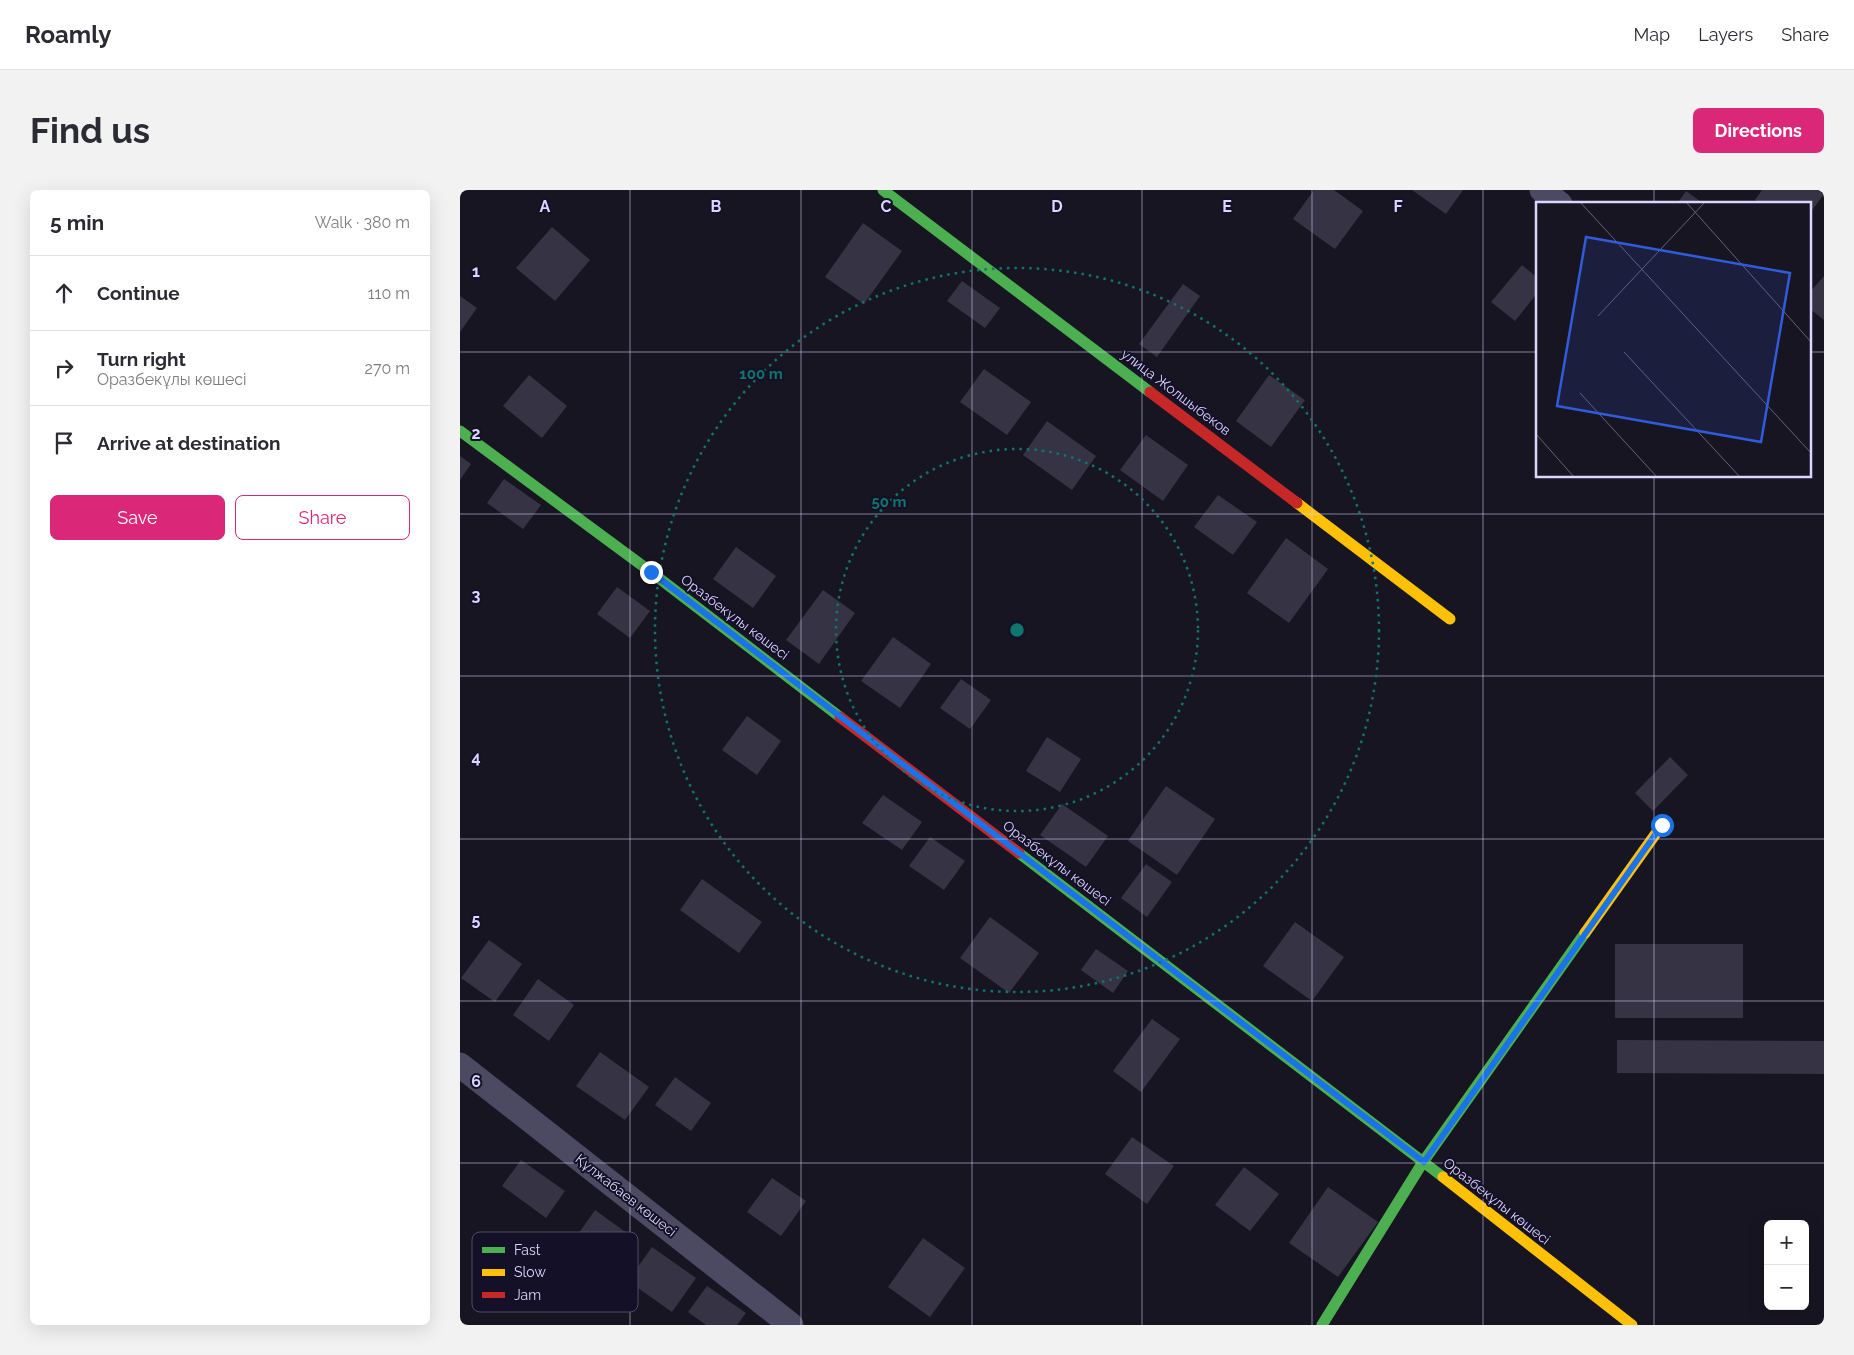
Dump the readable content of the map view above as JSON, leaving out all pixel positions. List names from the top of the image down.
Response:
{
  "streets": {
    "street": ["улица Жолшыбеков", "Оразбекұлы көшесі", "Құлжабаев көшесі"]
  },
  "legend": ["Fast", "Slow", "Jam"],
  "page": {
    "header": "Roamly",
    "nav": ["Map", "Layers", "Share"],
    "buttons": [
      "Directions",
      ["Save", "Share"]
    ],
    "title": "Find us",
    "heading": ["5 min", "Walk · 380 m"],
    "list": [
      ["Continue", "110 m"],
      ["Turn right", "Оразбекұлы көшесі", "270 m"],
      "Arrive at destination"
    ],
    "map_buttons": ["+", "−"]
  },
  "grid": {
    "columns": [
      "A",
      "B",
      "C",
      "D",
      "E",
      "F"
    ],
    "rows": [
      "1",
      "2",
      "3",
      "4",
      "5",
      "6"
    ]
  },
  "rings": ["100 m", "50 m"]
}
